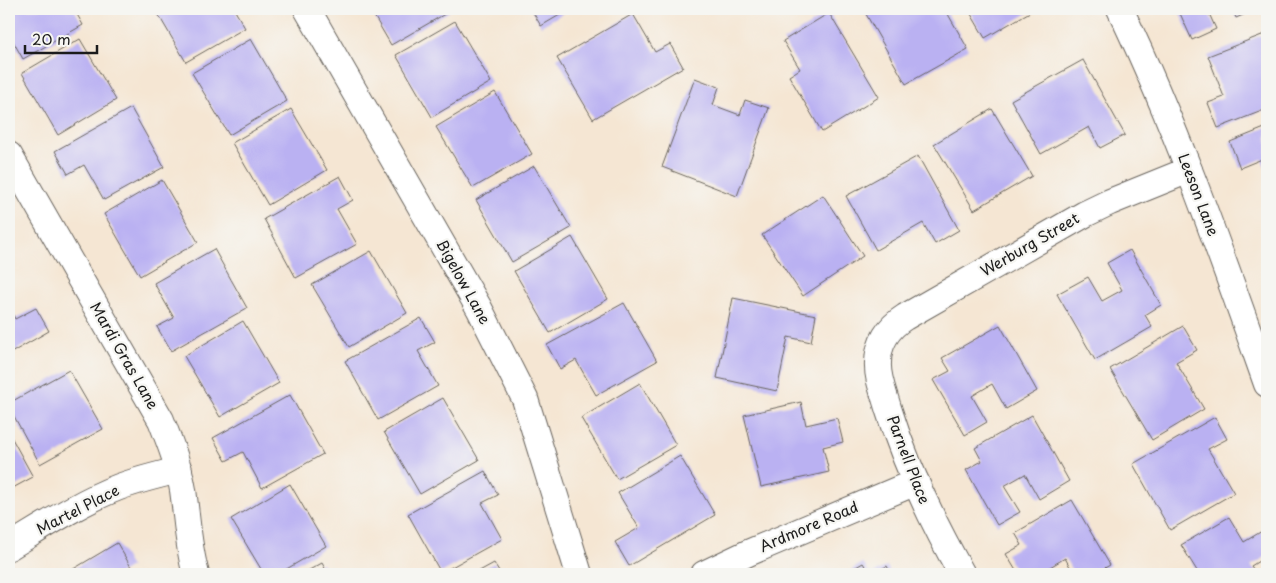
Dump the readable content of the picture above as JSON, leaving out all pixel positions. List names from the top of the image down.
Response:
{
  "streets": {
    "street": [
      "Leeson Lane",
      "Werburg Street",
      "Bigelow Lane",
      "Mardi Gras Lane",
      "Parnell Place",
      "Martel Place",
      "Ardmore Road"
    ]
  },
  "crossings": [
    ["Leeson Lane", "Werburg Street"],
    ["Werburg Street", "Parnell Place"],
    ["Mardi Gras Lane", "Martel Place"],
    ["Parnell Place", "Ardmore Road"]
  ],
  "scale_bar": "20 m"
}
